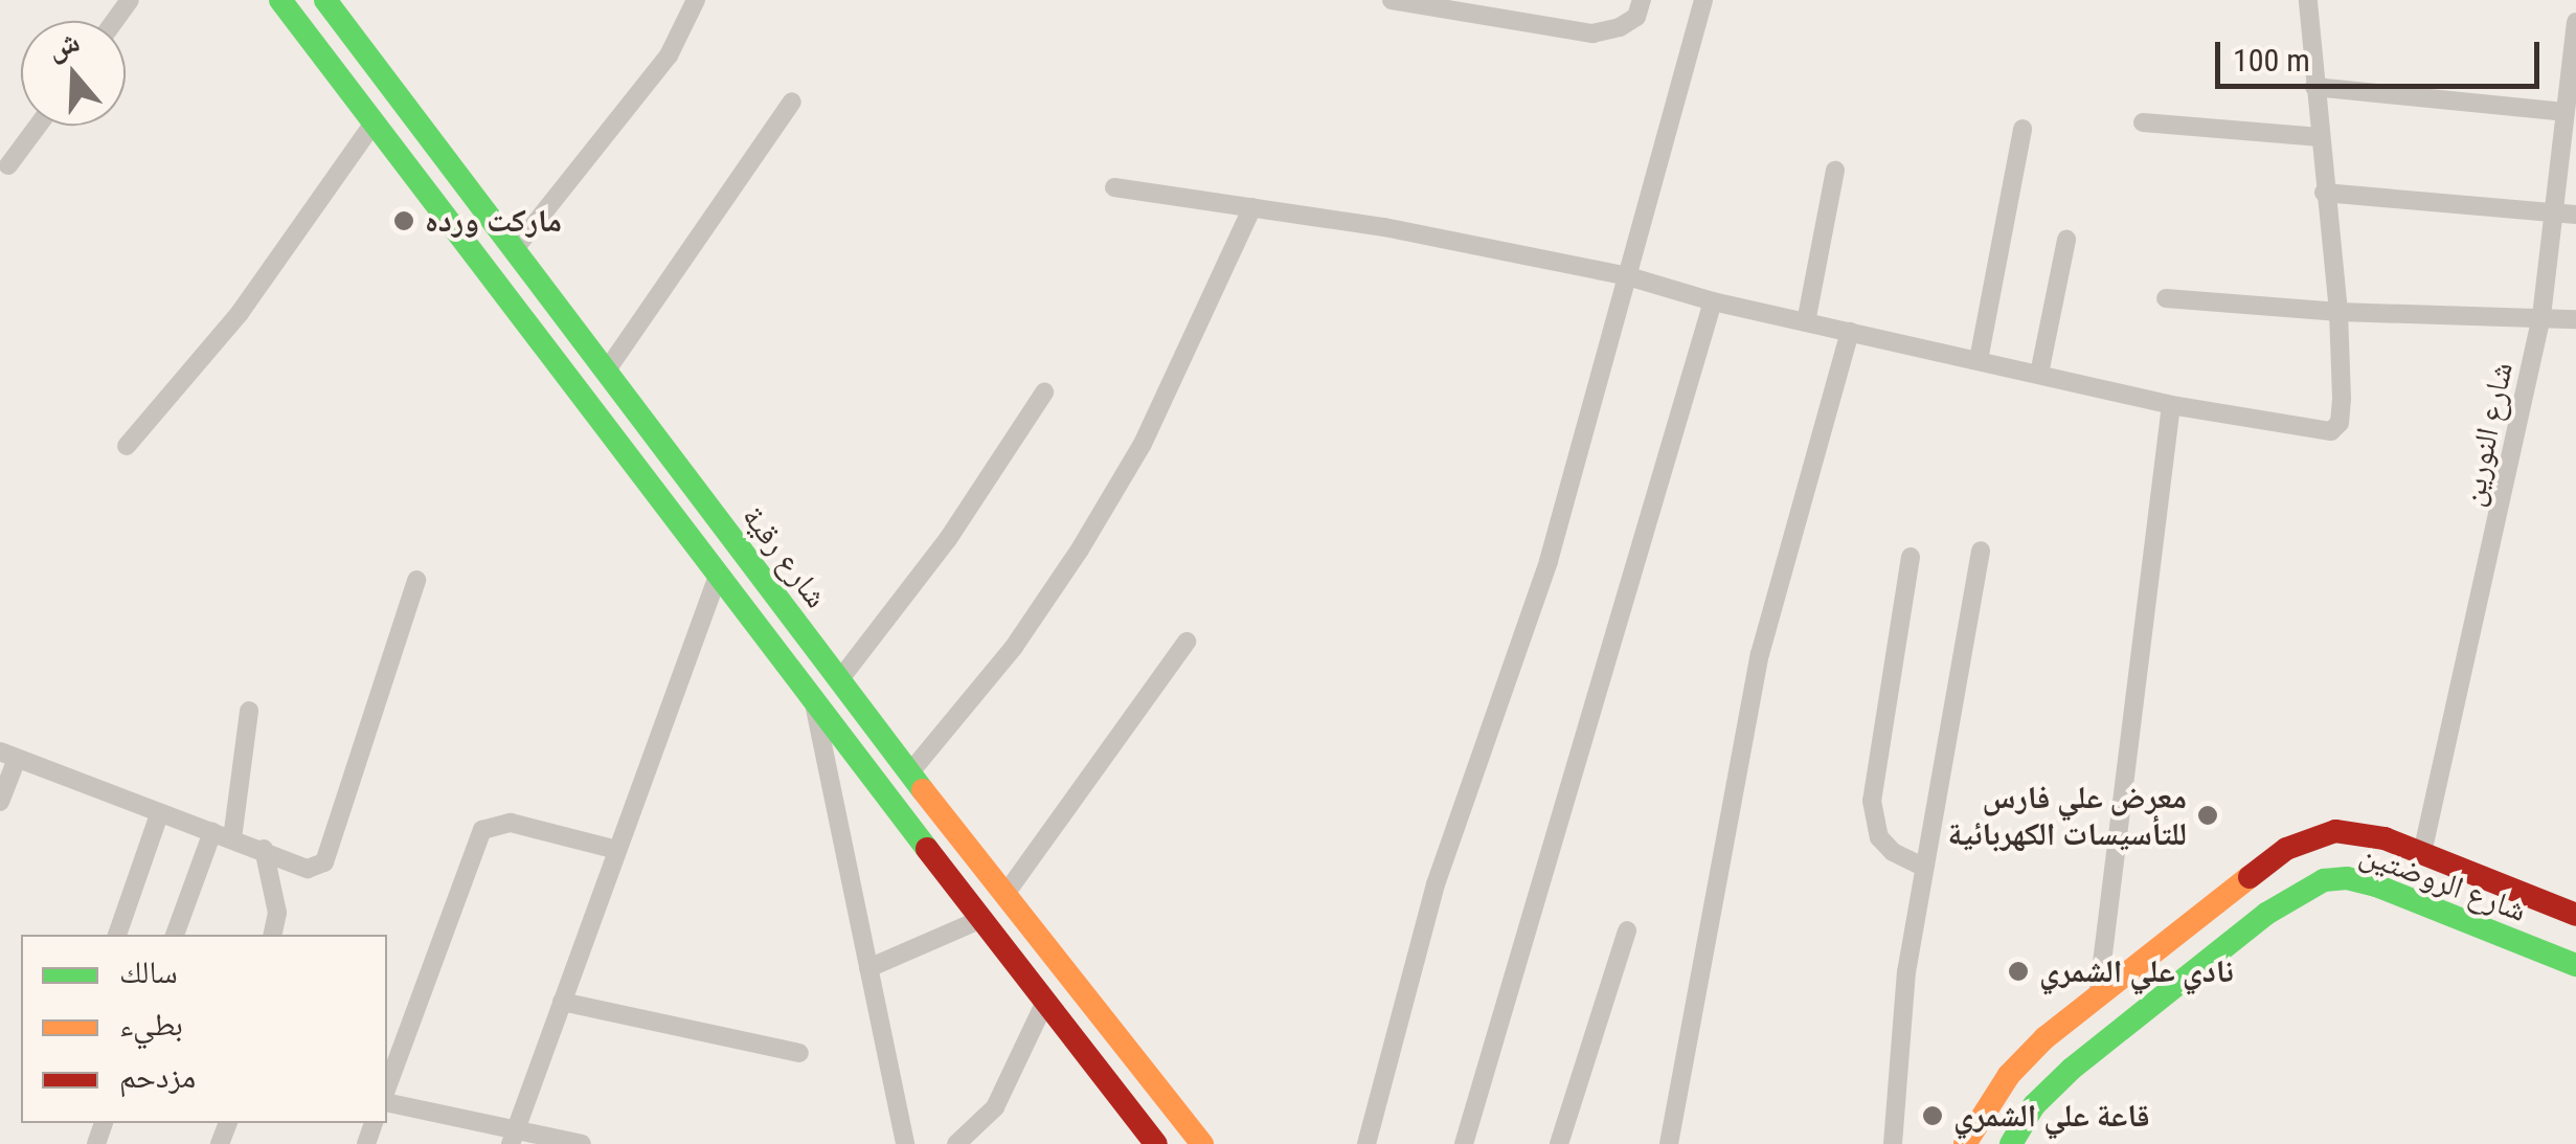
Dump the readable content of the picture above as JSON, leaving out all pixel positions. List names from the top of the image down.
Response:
{
  "streets": {
    "street": ["شارع النورين", "شارع رقية", "شارع الروضتين"]
  },
  "crossings": [
    ["شارع النورين", "شارع الروضتين"]
  ],
  "places": [
    "ماركت ورده",
    "معرض علي فارس للتأسيسات الكهربائية",
    "نادي علي الشمري",
    "قاعة علي الشمري"
  ],
  "legend": ["سالك", "بطيء", "مزدحم"],
  "scale_bar": "100 m",
  "north": "top"
}
